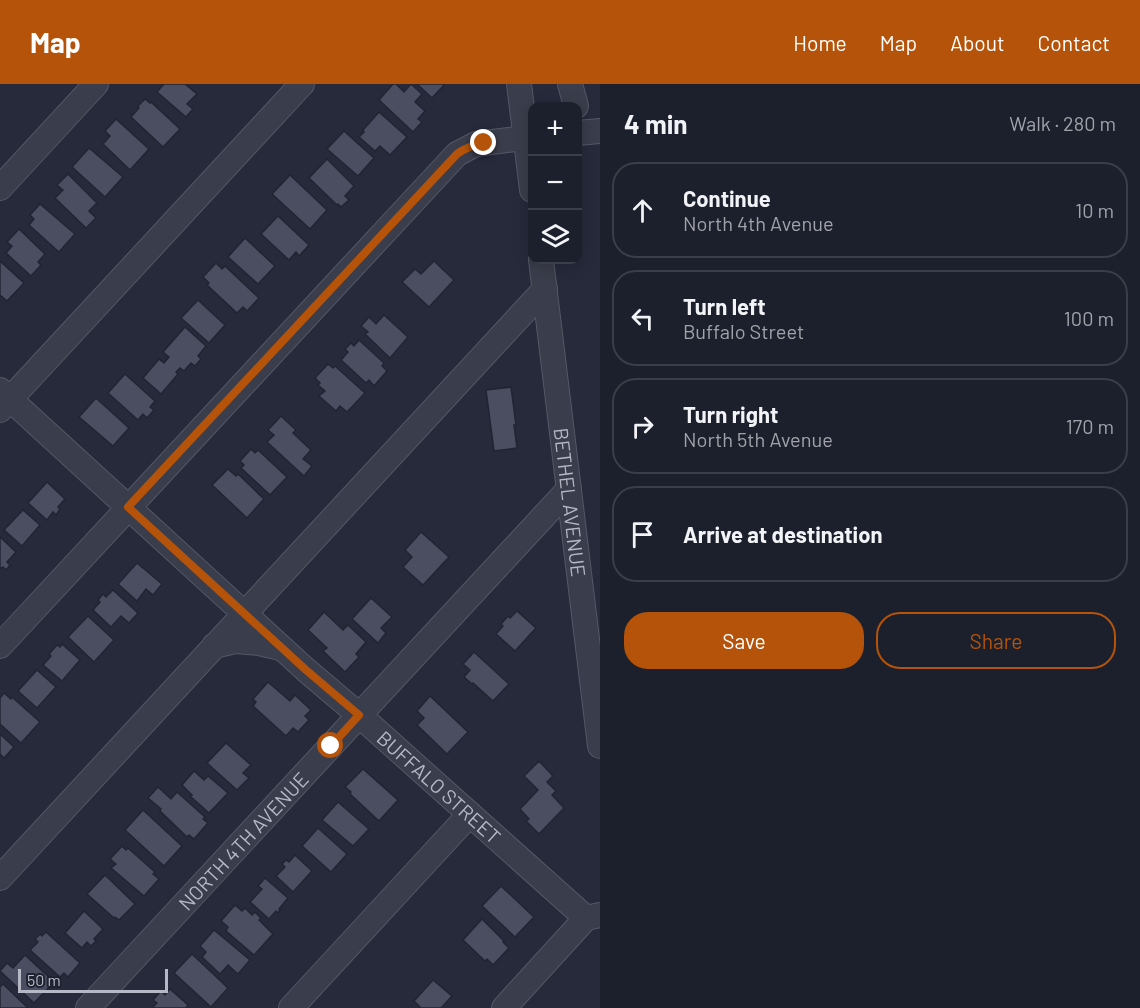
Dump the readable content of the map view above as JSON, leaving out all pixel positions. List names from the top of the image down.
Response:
{
  "streets": {
    "street": ["BETHEL AVENUE", "BUFFALO STREET", "NORTH 4TH AVENUE"]
  },
  "crossings": [
    ["BETHEL AVENUE", "NORTH 4TH AVENUE"],
    ["BUFFALO STREET", "NORTH 4TH AVENUE"]
  ],
  "scale_bar": "50 m",
  "page": {
    "header": "Map",
    "nav": [
      "Home",
      "Map",
      "About",
      "Contact"
    ],
    "heading": ["4 min", "Walk · 280 m"],
    "map_buttons": ["+", "−"],
    "list": [
      ["Continue", "North 4th Avenue", "10 m"],
      ["Turn left", "Buffalo Street", "100 m"],
      ["Turn right", "North 5th Avenue", "170 m"],
      "Arrive at destination"
    ],
    "buttons": ["Save", "Share"],
    "scale": "50 m"
  }
}
